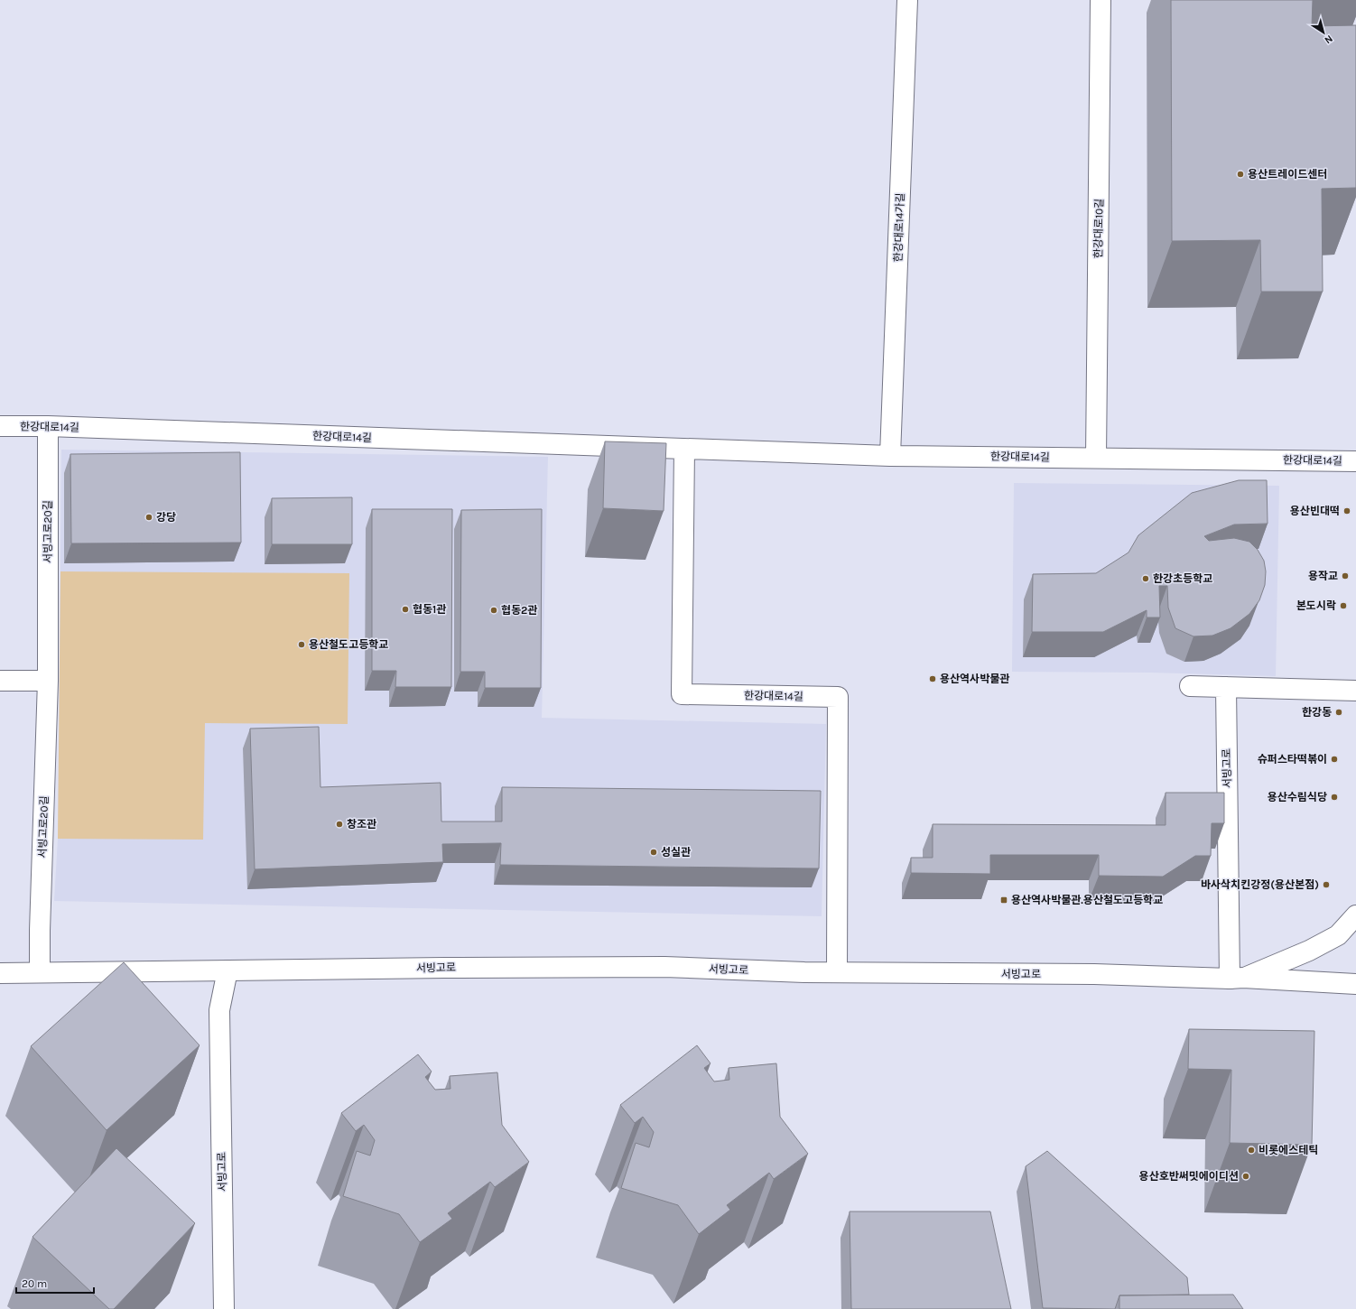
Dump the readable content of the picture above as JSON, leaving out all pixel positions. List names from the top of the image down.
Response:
{
  "streets": {
    "street": [
      "한강대로14가길",
      "한강대로10길",
      "한강대로14길",
      "서빙고로20길",
      "서빙고로"
    ]
  },
  "crossings": [
    ["한강대로14가길", "한강대로14길"],
    ["한강대로10길", "한강대로14길"],
    ["한강대로14길", "서빙고로20길"],
    ["한강대로14길", "서빙고로"],
    ["서빙고로20길", "서빙고로"]
  ],
  "places": {
    "other": [
      "용산트레이드센터",
      "용산빈대떡",
      "강당",
      "용작교",
      "한강초등학교",
      "본도시락",
      "협동1관",
      "협동2관",
      "용산철도고등학교",
      "용산역사박물관",
      "한강동",
      "슈퍼스타떡볶이",
      "용산수림식당",
      "창조관",
      "성실관",
      "바사삭치킨강정(용산본점)",
      "비롯에스테틱",
      "용산호반써밋에이디션"
    ],
    "transit": ["용산역사박물관.용산철도고등학교"]
  },
  "scale_bar": "20 m",
  "north": "bottom right"
}
